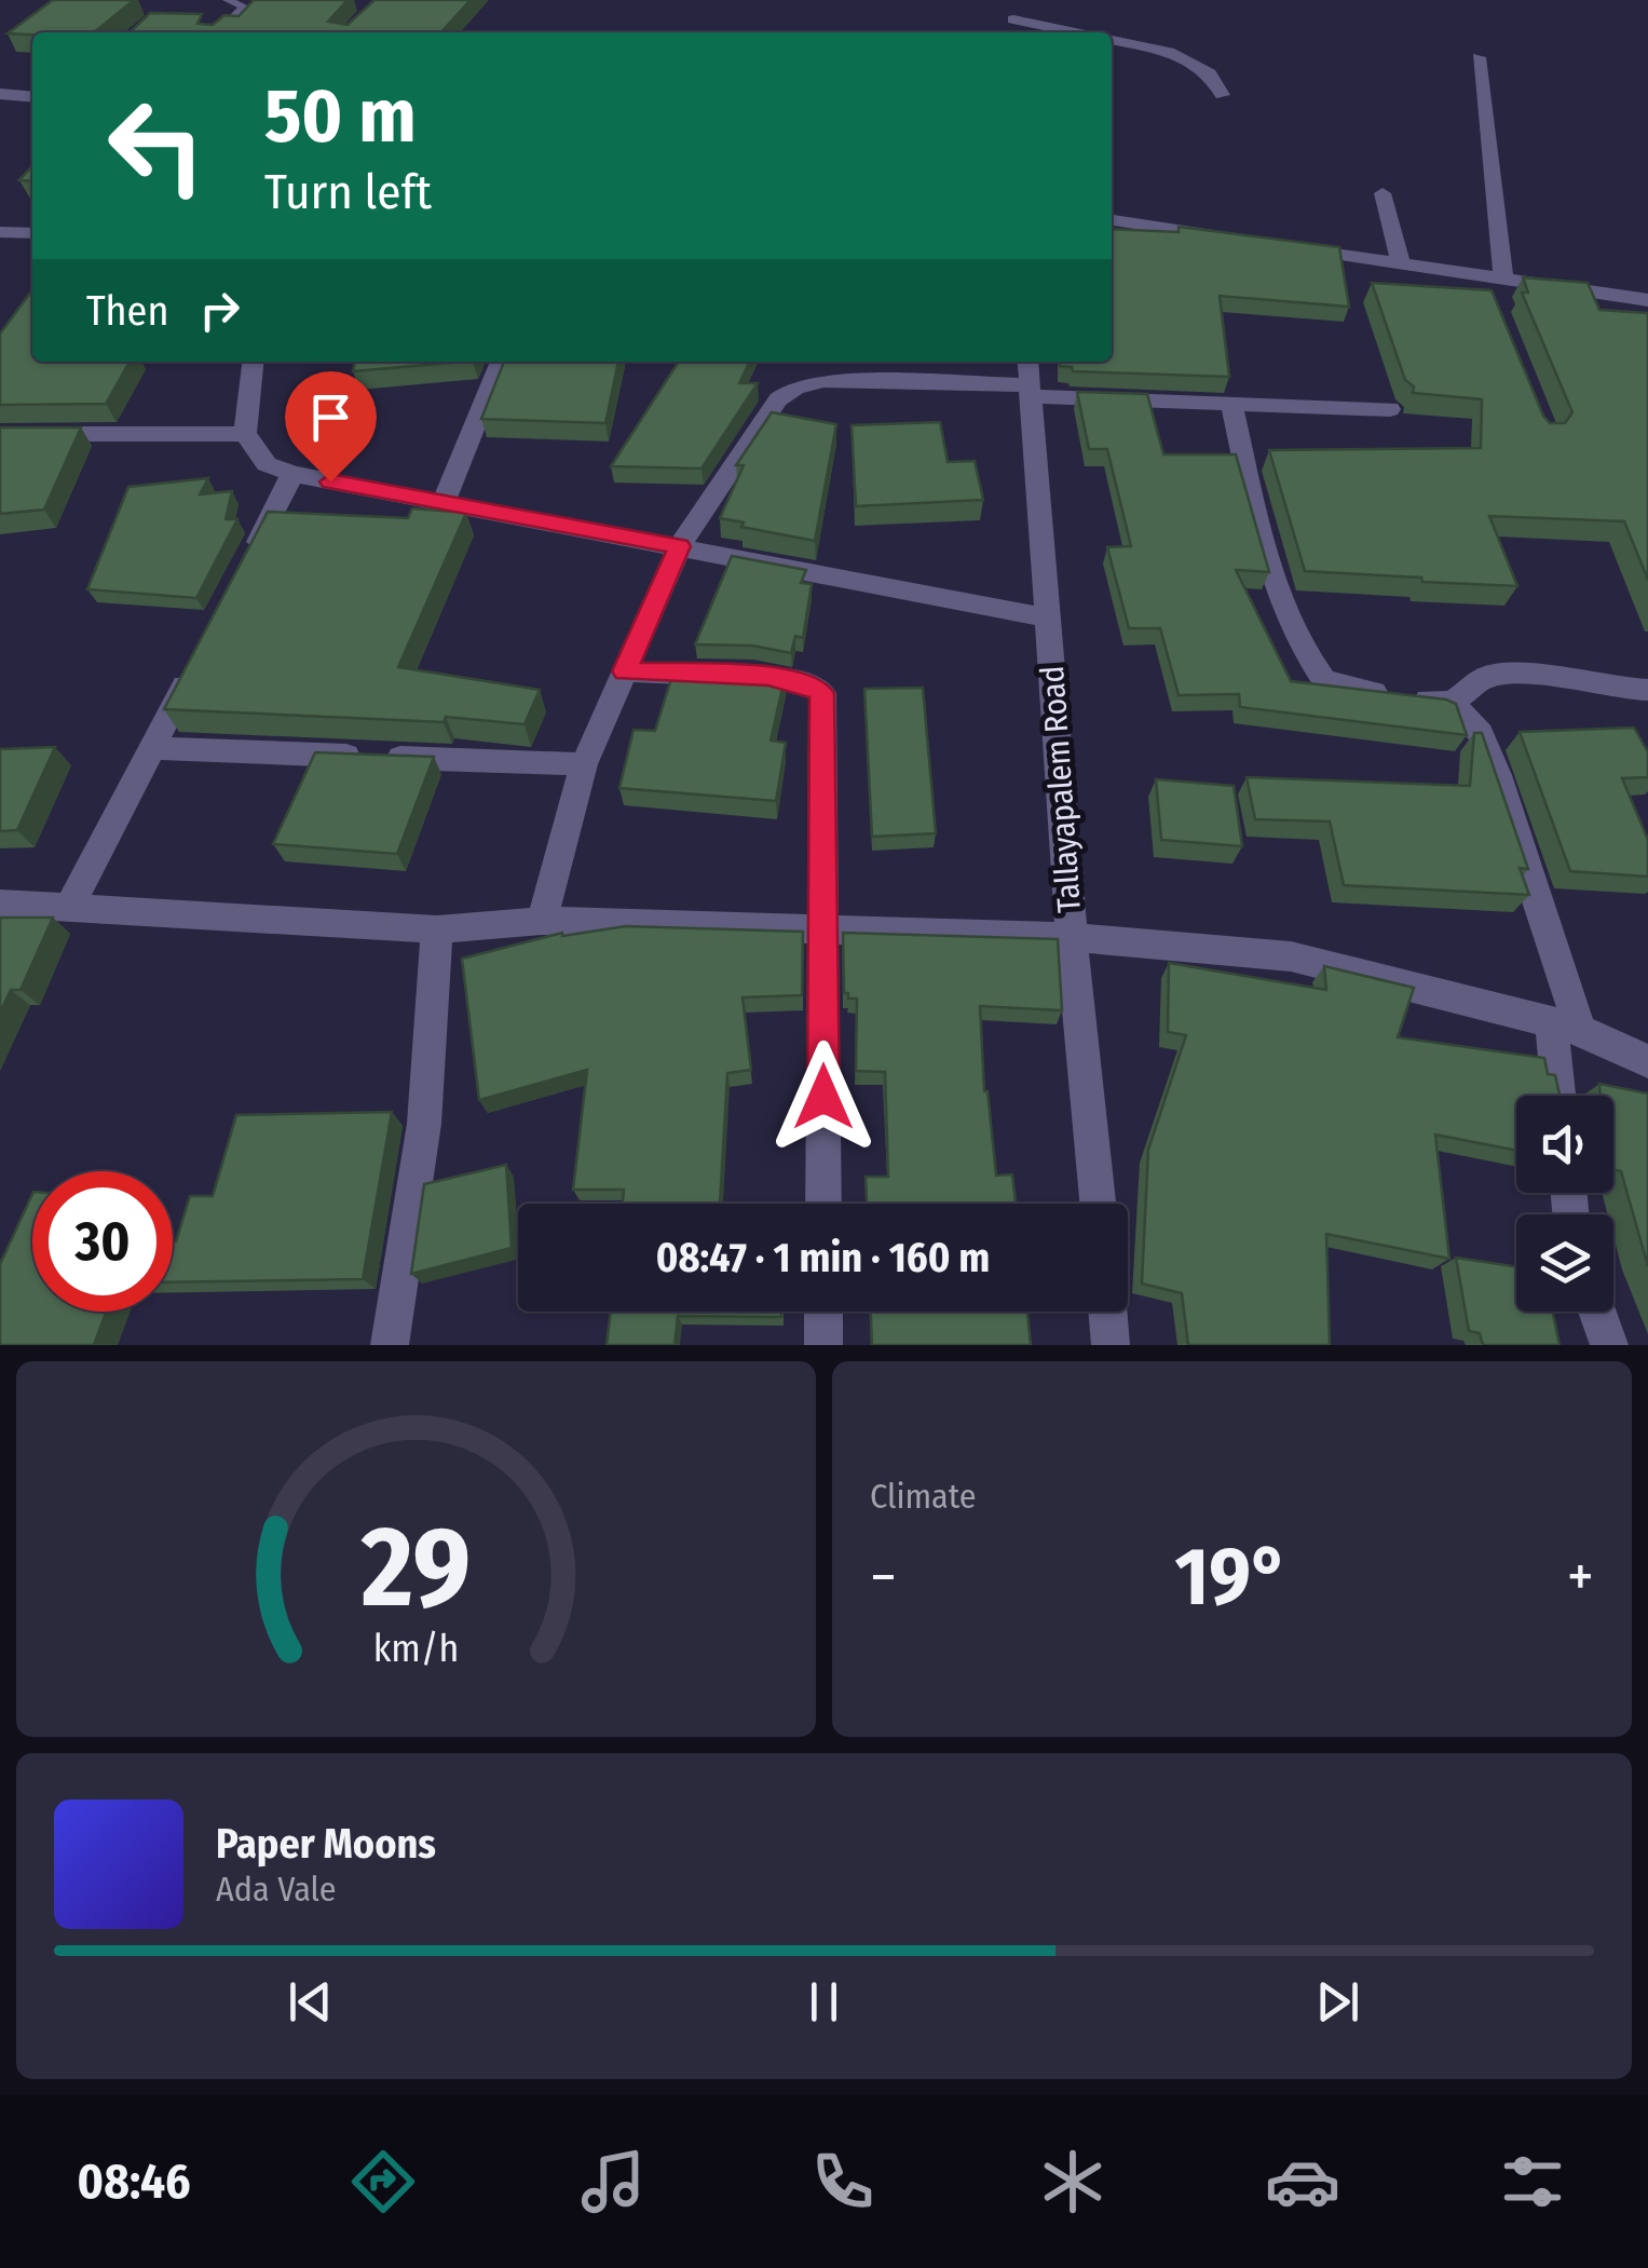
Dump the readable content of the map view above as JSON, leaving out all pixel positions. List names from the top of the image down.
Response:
{
  "streets": {
    "street": ["Tallayapalem Road"]
  },
  "page": {
    "turn": ["50 m", "Turn left"],
    "then": "Then",
    "limit": "30",
    "trip": "08:47 · 1 min · 160 m",
    "tile": "Climate",
    "heat": ["−", "19°", "+"],
    "song": ["Paper Moons", "Ada Vale"],
    "tabs": "08:46",
    "gauge": ["29", "km/h"]
  }
}
